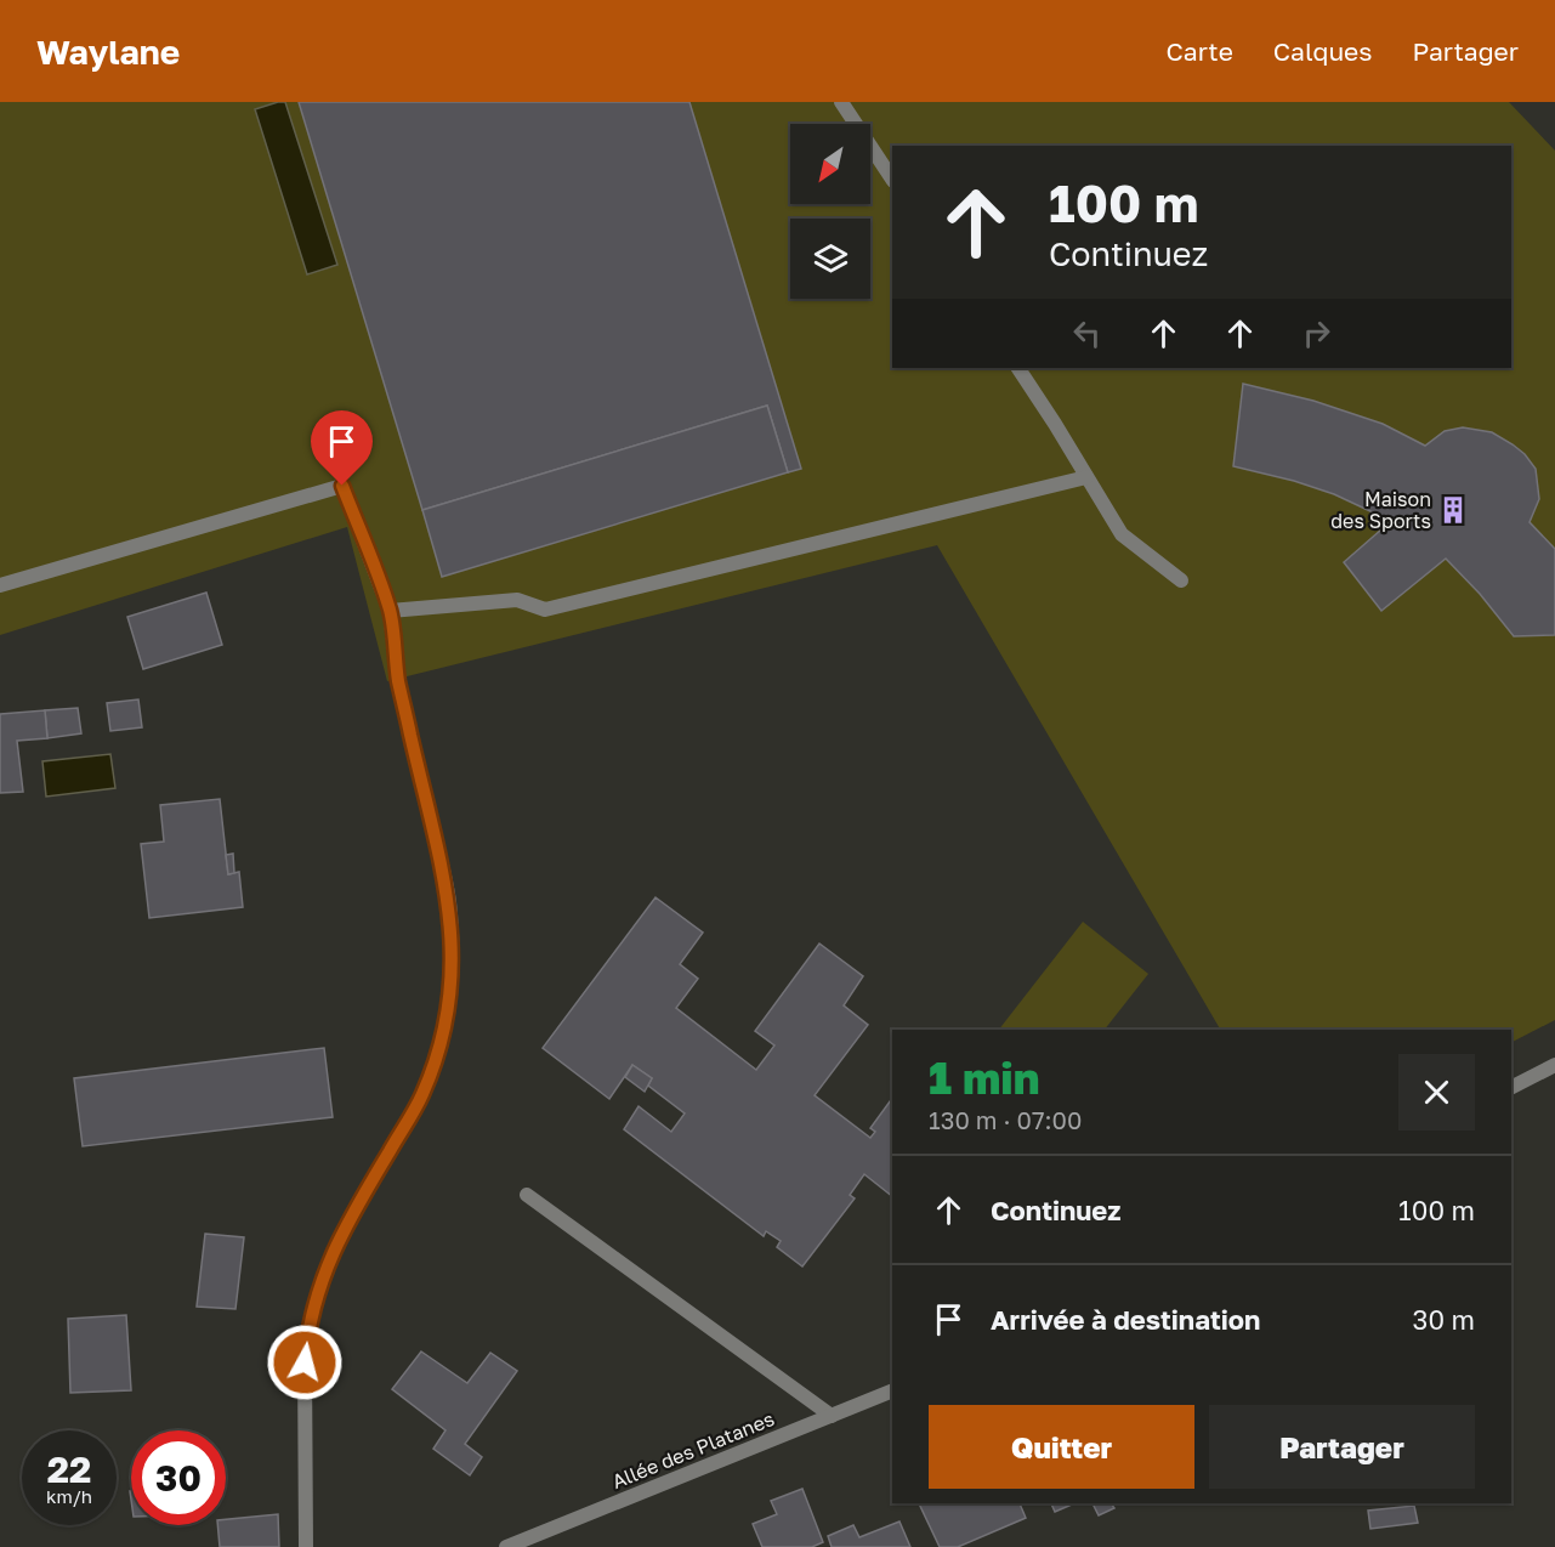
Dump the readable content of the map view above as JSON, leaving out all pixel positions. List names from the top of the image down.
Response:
{
  "streets": {
    "street": ["Allée des Platanes"]
  },
  "places": {
    "building": ["Maison des Sports"]
  },
  "north": "bottom left",
  "page": {
    "header": "Waylane",
    "nav": ["Carte", "Calques", "Partager"],
    "turn": ["100 m", "Continuez"],
    "heading": ["1 min", "130 m · 07:00"],
    "list": [
      {
        "name": "Continuez",
        "value": "100 m"
      },
      {
        "name": "Arrivée à destination",
        "value": "30 m"
      }
    ],
    "buttons": ["Quitter", "Partager"],
    "speed": "22 km/h",
    "limit": "30"
  }
}
